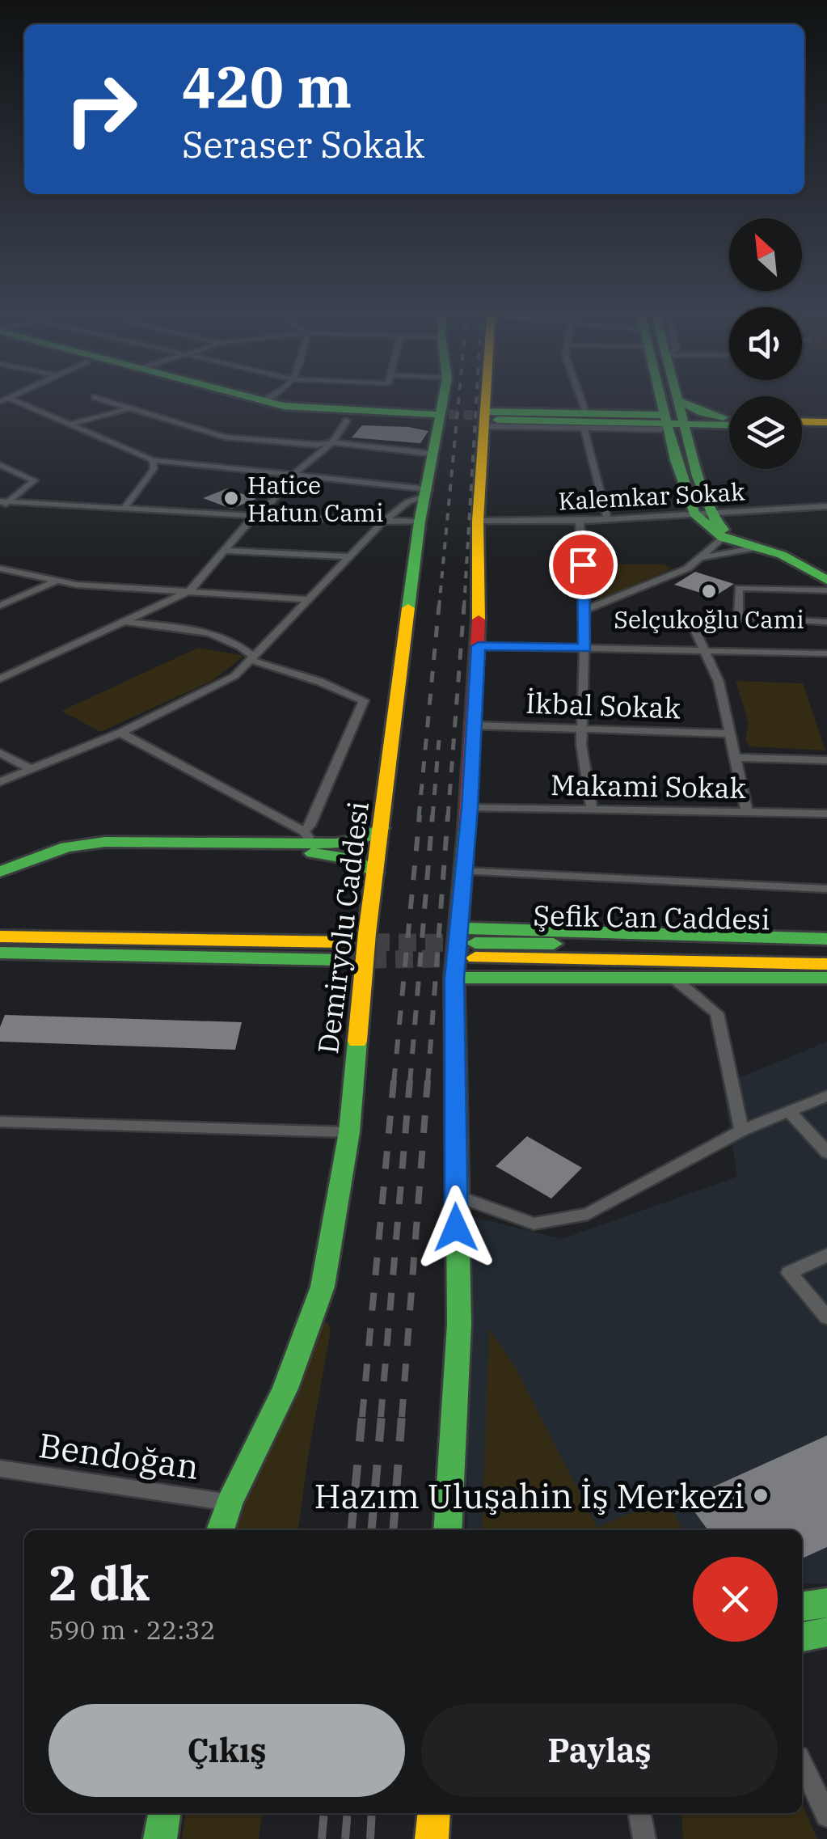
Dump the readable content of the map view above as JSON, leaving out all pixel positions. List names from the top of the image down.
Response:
{
  "streets": {
    "main road": ["Şefik Can Caddesi", "Demiryolu Caddesi"],
    "street": [
      "Kalemkar Sokak",
      "İkbal Sokak",
      "Makami Sokak",
      "Bendoğan"
    ]
  },
  "crossings": [
    ["Demiryolu Caddesi", "Bendoğan"]
  ],
  "places": ["Hatice Hatun Cami", "Selçukoğlu Cami", "Hazım Uluşahin İş Merkezi"],
  "north": "top left",
  "page": {
    "turn": ["420 m", "Seraser Sokak"],
    "heading": ["2 dk", "590 m · 22:32"],
    "buttons": ["Çıkış", "Paylaş"]
  }
}
